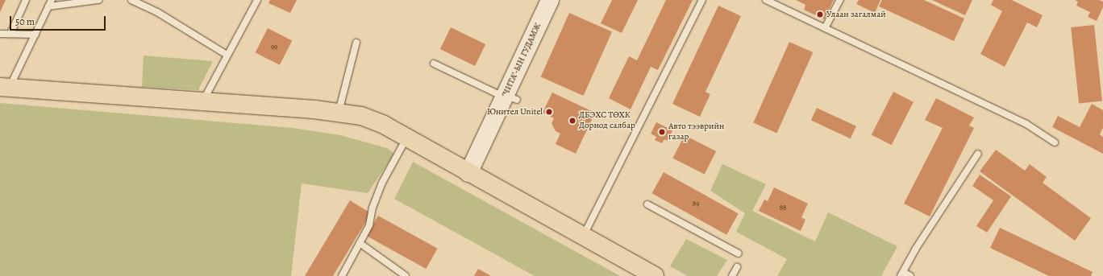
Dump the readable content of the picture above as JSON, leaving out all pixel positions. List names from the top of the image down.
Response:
{
  "streets": {
    "main road": ["\"ЧИТА\"-ЫН ГУДАМЖ"]
  },
  "places": [
    "Улаан загалмай",
    "Юнител Unitel",
    "ДБЭХС ТӨХК Дорнод салбар",
    "Авто тээврийн газар"
  ],
  "house_numbers": ["99", "89", "88"],
  "scale_bar": "50 m"
}
